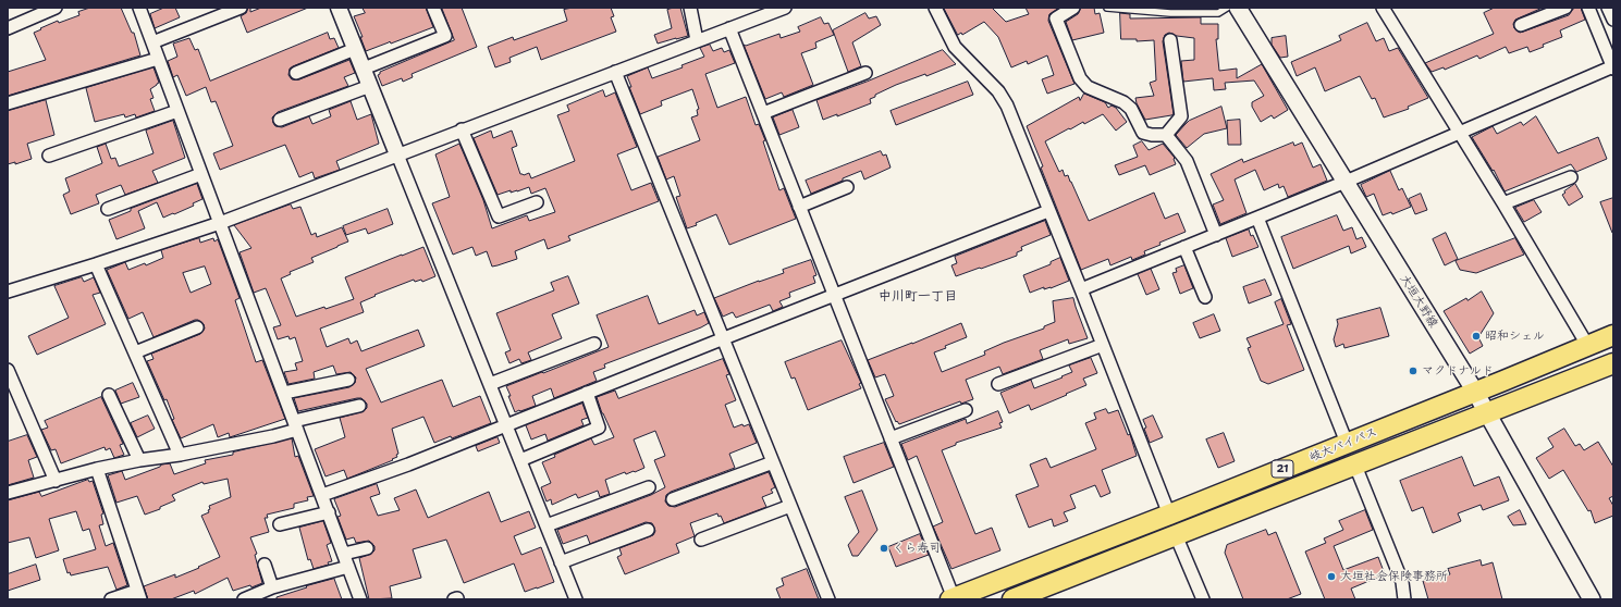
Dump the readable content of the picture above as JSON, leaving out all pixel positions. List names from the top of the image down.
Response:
{
  "streets": {
    "highway": ["岐大バイパス", "21"],
    "main road": ["大垣大野線"]
  },
  "crossings": [
    ["大垣大野線", "岐大バイパス"]
  ],
  "districts": ["中川町一丁目"],
  "places": [
    "昭和シェル",
    "マクドナルド",
    "くら寿司",
    "大垣社会保険事務所"
  ]
}
